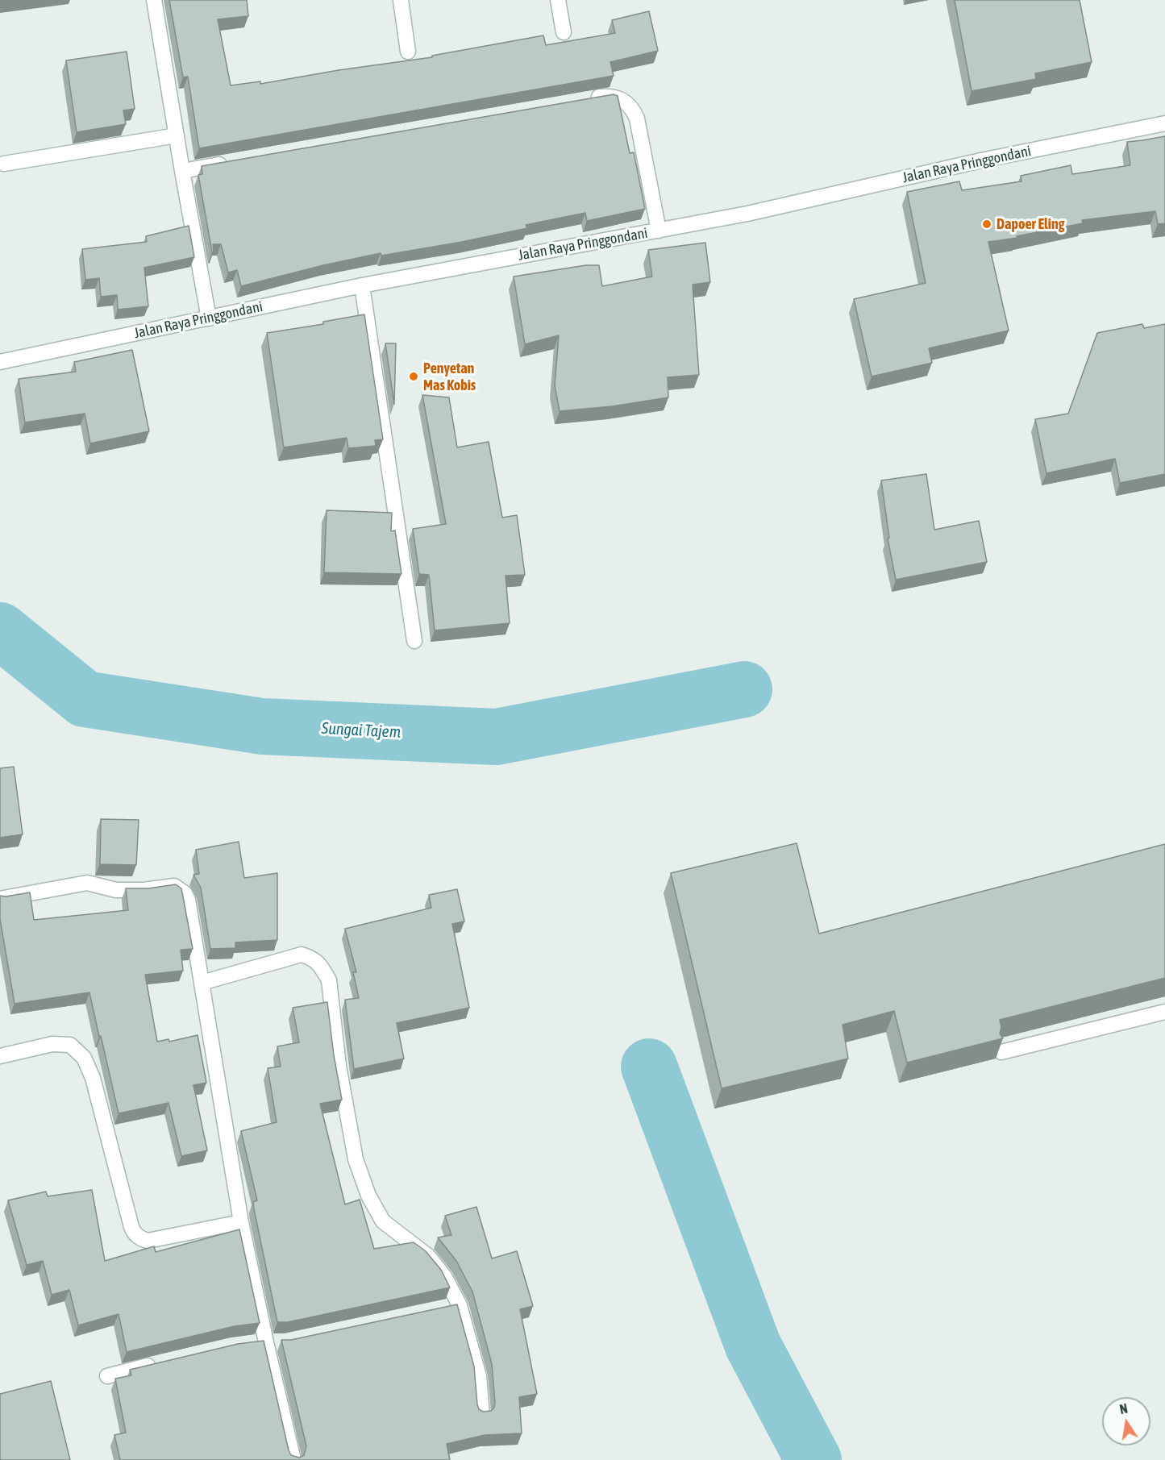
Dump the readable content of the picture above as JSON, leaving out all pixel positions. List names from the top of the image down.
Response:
{
  "streets": {
    "street": ["Jalan Raya Pringgondani"]
  },
  "water": ["Sungai Tajem"],
  "places": ["Dapoer Eling", "Penyetan Mas Kobis"],
  "north": "top"
}
